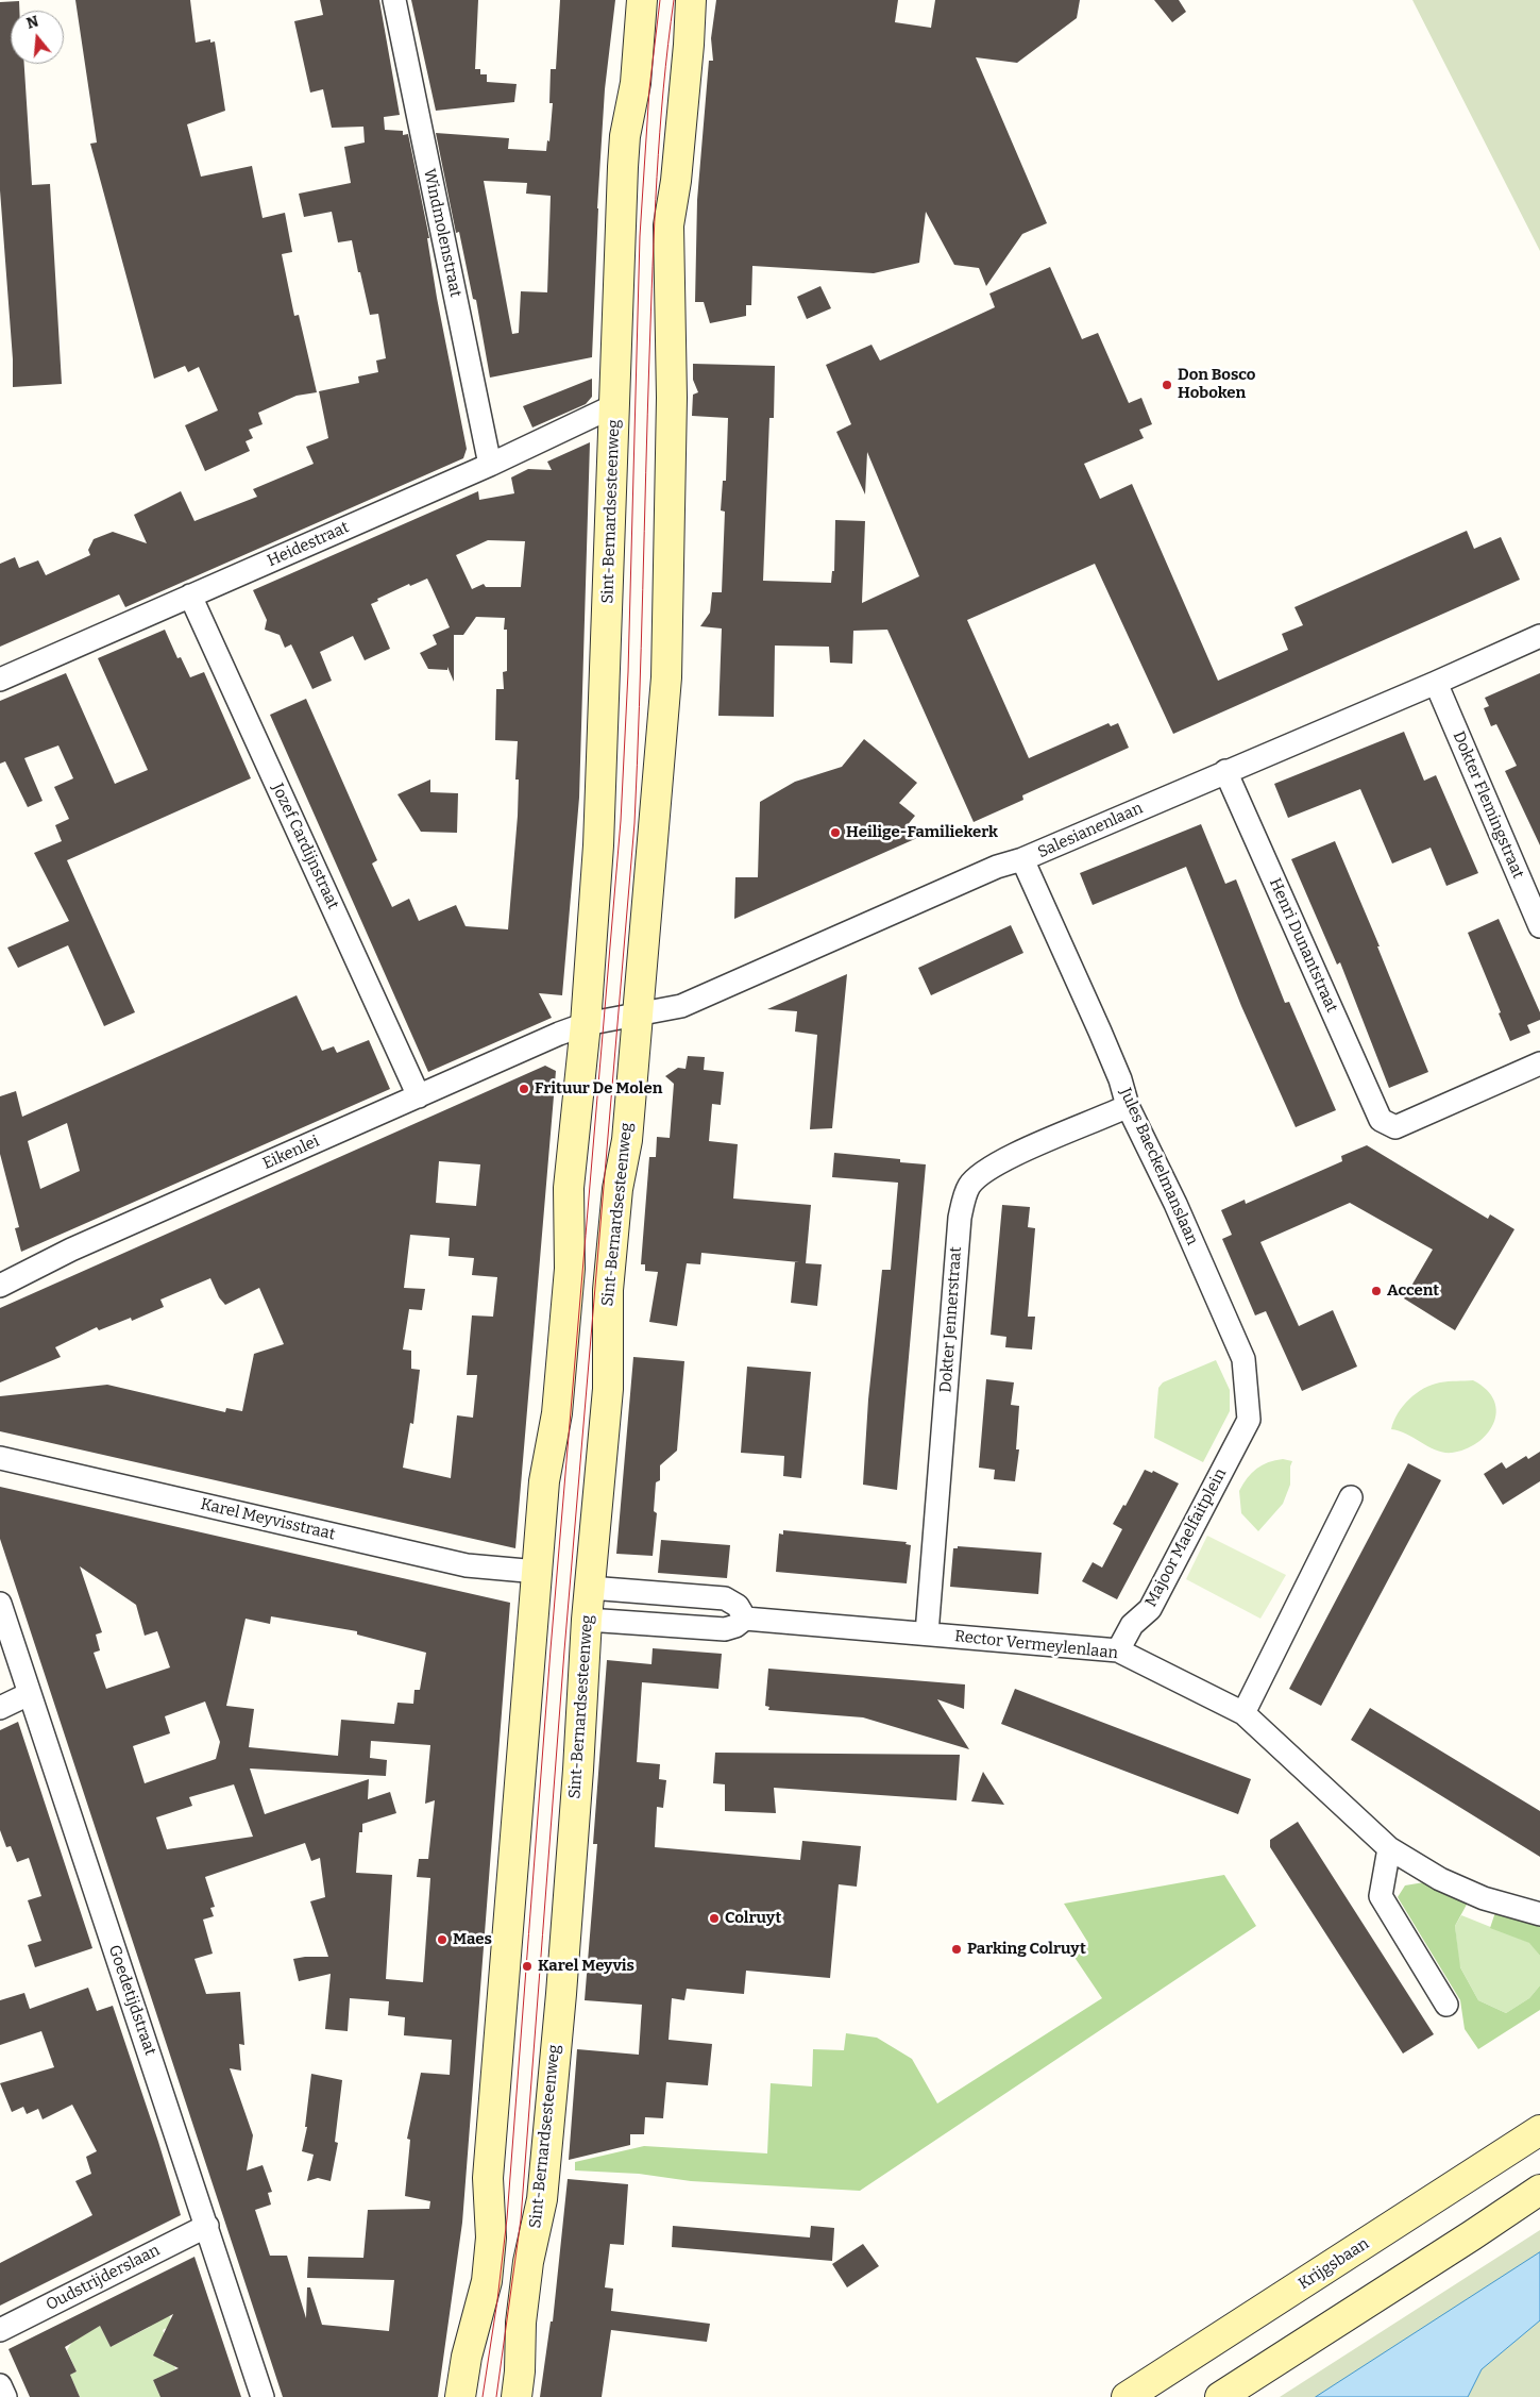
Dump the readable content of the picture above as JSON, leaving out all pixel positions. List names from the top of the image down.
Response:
{
  "streets": {
    "main road": ["Sint-Bernardsesteenweg", "Krijgsbaan"],
    "street": [
      "Windmolenstraat",
      "Heidestraat",
      "Dokter Flemingstraat",
      "Salesianenlaan",
      "Jozef Cardijnstraat",
      "Henri Dunantstraat",
      "Eikenlei",
      "Jules Baeckelmanslaan",
      "Dokter Jennerstraat",
      "Karel Meyvisstraat",
      "Majoor Maelfaitplein",
      "Rector Vermeylenlaan",
      "Goedetijdstraat",
      "Oudstrijderslaan"
    ]
  },
  "crossings": [
    ["Windmolenstraat", "Heidestraat"],
    ["Sint-Bernardsesteenweg", "Heidestraat"],
    ["Sint-Bernardsesteenweg", "Salesianenlaan"],
    ["Sint-Bernardsesteenweg", "Eikenlei"],
    ["Sint-Bernardsesteenweg", "Karel Meyvisstraat"],
    ["Sint-Bernardsesteenweg", "Rector Vermeylenlaan"],
    ["Heidestraat", "Jozef Cardijnstraat"],
    ["Dokter Flemingstraat", "Salesianenlaan"],
    ["Salesianenlaan", "Henri Dunantstraat"],
    ["Salesianenlaan", "Jules Baeckelmanslaan"],
    ["Jozef Cardijnstraat", "Eikenlei"],
    ["Jules Baeckelmanslaan", "Dokter Jennerstraat"],
    ["Jules Baeckelmanslaan", "Majoor Maelfaitplein"],
    ["Dokter Jennerstraat", "Rector Vermeylenlaan"],
    ["Majoor Maelfaitplein", "Rector Vermeylenlaan"],
    ["Goedetijdstraat", "Oudstrijderslaan"]
  ],
  "places": [
    "Don Bosco Hoboken",
    "Heilige-Familiekerk",
    "Frituur De Molen",
    "Accent",
    "Colruyt",
    "Maes",
    "Parking Colruyt",
    "Karel Meyvis"
  ],
  "north": "top"
}
